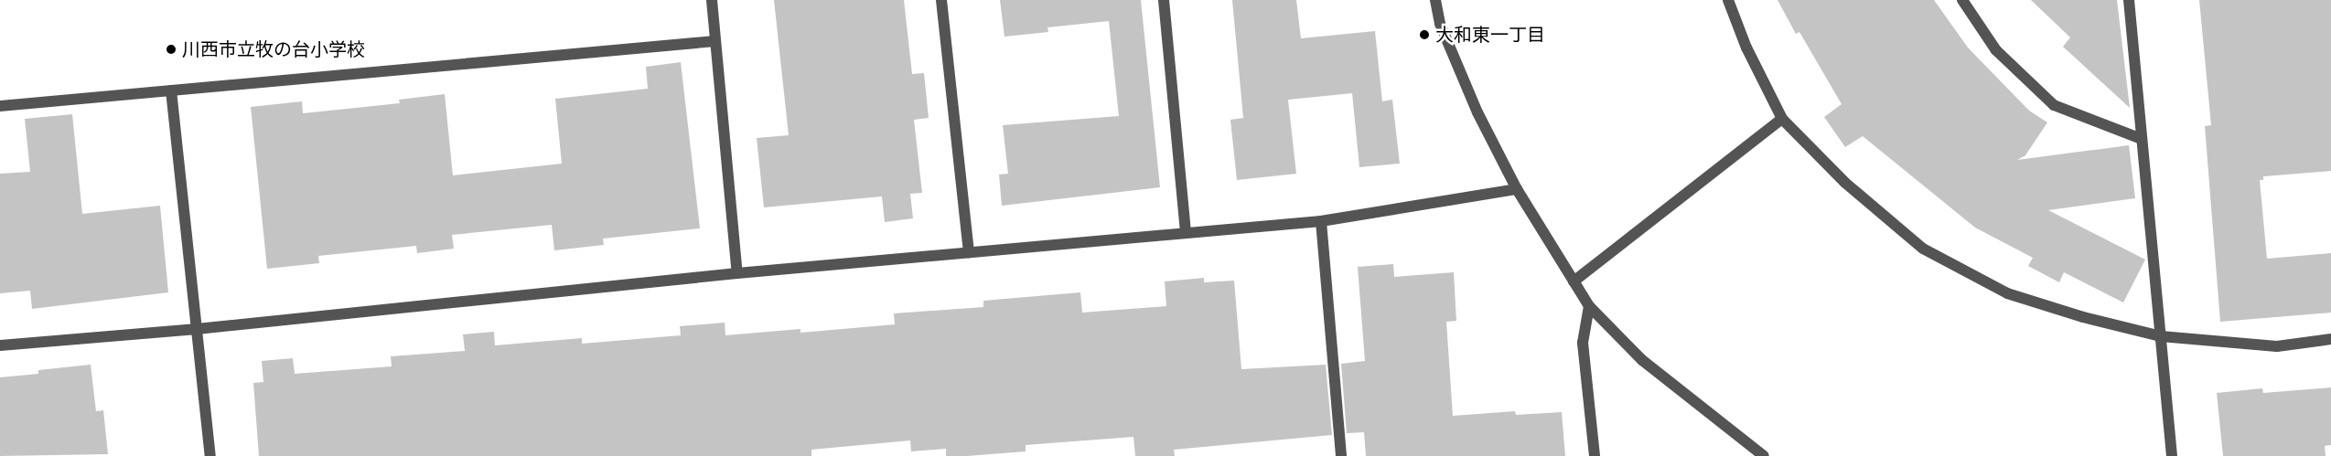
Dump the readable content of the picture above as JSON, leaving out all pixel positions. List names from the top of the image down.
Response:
{
  "places": ["大和東一丁目", "川西市立牧の台小学校"]
}
